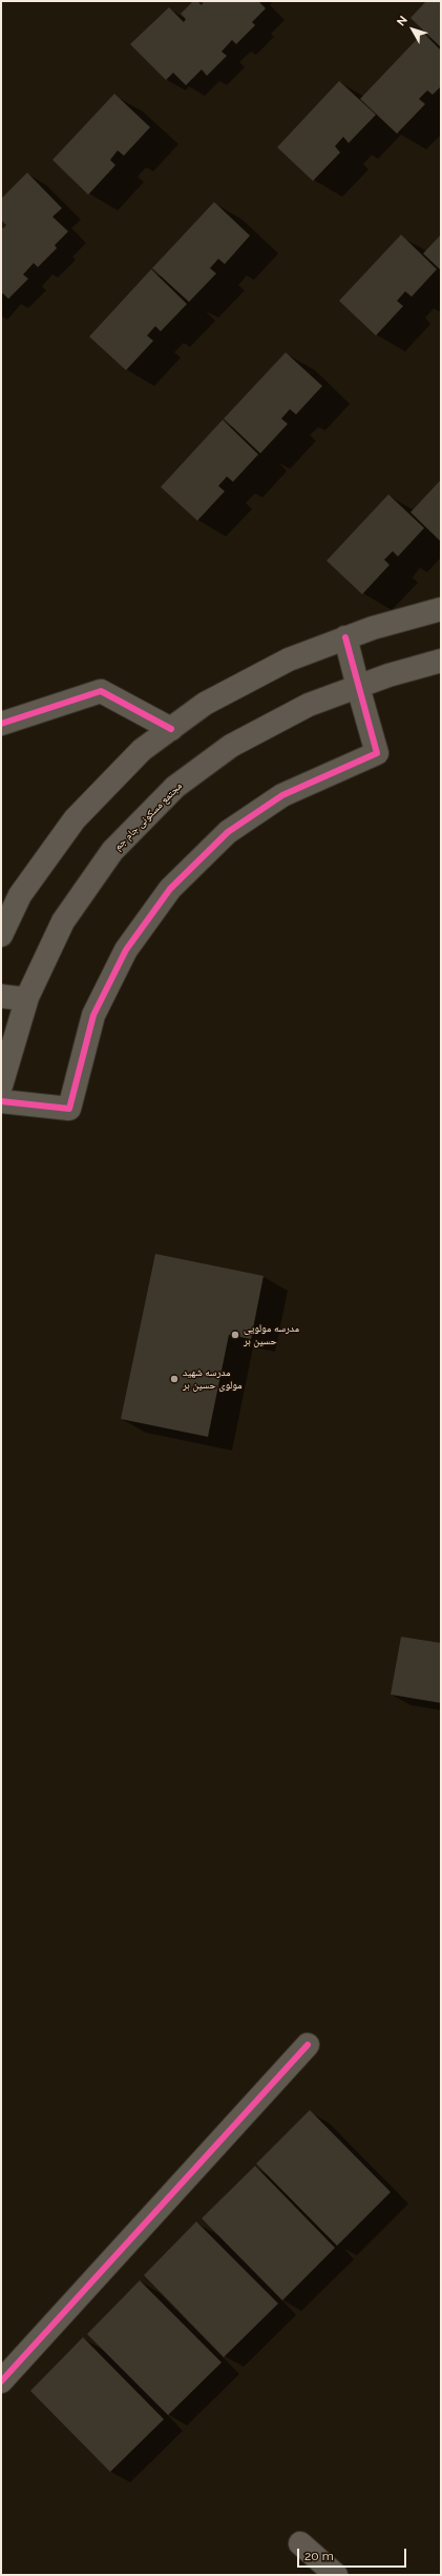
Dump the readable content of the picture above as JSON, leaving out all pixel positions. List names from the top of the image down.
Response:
{
  "streets": {
    "street": ["مجتمع مسکونی جام جم"]
  },
  "places": ["مدرسه مولویی حسین بر", "مدرسه شهید مولوی حسین بر"],
  "scale_bar": "20 m",
  "north": "top left"
}
